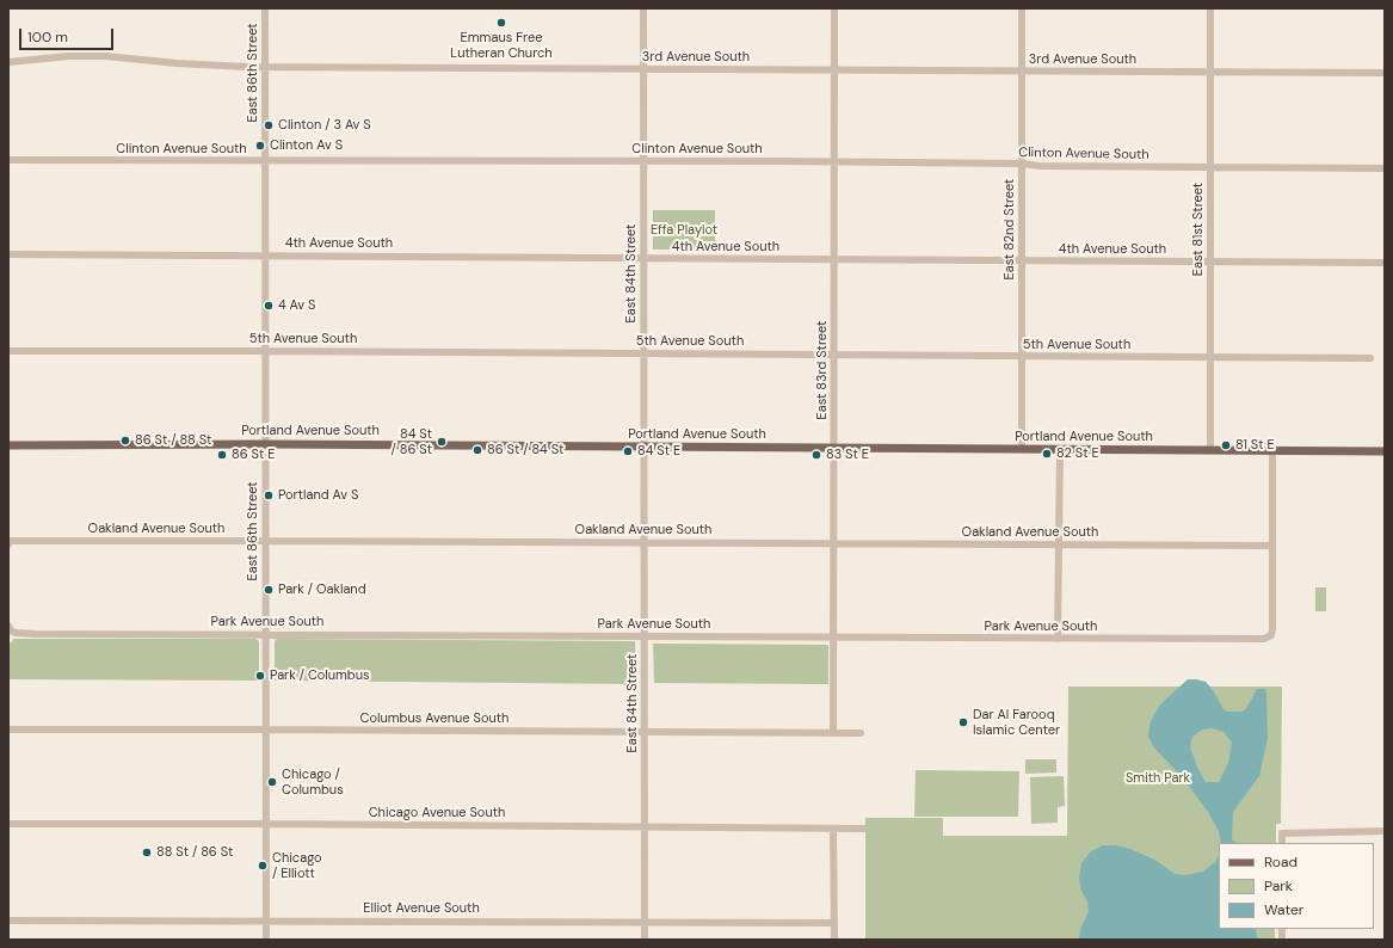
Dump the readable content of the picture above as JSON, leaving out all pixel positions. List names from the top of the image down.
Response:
{
  "streets": {
    "main road": ["Portland Avenue South"],
    "street": [
      "3rd Avenue South",
      "East 86th Street",
      "Clinton Avenue South",
      "East 82nd Street",
      "East 81st Street",
      "4th Avenue South",
      "East 84th Street",
      "5th Avenue South",
      "East 83rd Street",
      "Oakland Avenue South",
      "Park Avenue South",
      "Columbus Avenue South",
      "Chicago Avenue South",
      "Elliot Avenue South"
    ]
  },
  "crossings": [
    ["3rd Avenue South", "East 86th Street"],
    ["3rd Avenue South", "East 82nd Street"],
    ["3rd Avenue South", "East 81st Street"],
    ["3rd Avenue South", "East 84th Street"],
    ["3rd Avenue South", "East 83rd Street"],
    ["East 86th Street", "Clinton Avenue South"],
    ["East 86th Street", "4th Avenue South"],
    ["East 86th Street", "5th Avenue South"],
    ["East 86th Street", "Portland Avenue South"],
    ["East 86th Street", "Oakland Avenue South"],
    ["East 86th Street", "Park Avenue South"],
    ["East 86th Street", "Columbus Avenue South"],
    ["East 86th Street", "Chicago Avenue South"],
    ["East 86th Street", "Elliot Avenue South"],
    ["Clinton Avenue South", "East 82nd Street"],
    ["Clinton Avenue South", "East 81st Street"],
    ["Clinton Avenue South", "East 84th Street"],
    ["Clinton Avenue South", "East 83rd Street"],
    ["East 82nd Street", "4th Avenue South"],
    ["East 82nd Street", "5th Avenue South"],
    ["East 82nd Street", "Portland Avenue South"],
    ["East 81st Street", "4th Avenue South"],
    ["East 81st Street", "5th Avenue South"],
    ["East 81st Street", "Portland Avenue South"],
    ["4th Avenue South", "East 84th Street"],
    ["4th Avenue South", "East 83rd Street"],
    ["East 84th Street", "5th Avenue South"],
    ["East 84th Street", "Portland Avenue South"],
    ["East 84th Street", "Oakland Avenue South"],
    ["East 84th Street", "Park Avenue South"],
    ["East 84th Street", "Columbus Avenue South"],
    ["East 84th Street", "Chicago Avenue South"],
    ["East 84th Street", "Elliot Avenue South"],
    ["5th Avenue South", "East 83rd Street"],
    ["East 83rd Street", "Portland Avenue South"],
    ["East 83rd Street", "Oakland Avenue South"],
    ["East 83rd Street", "Park Avenue South"],
    ["East 83rd Street", "Columbus Avenue South"],
    ["Oakland Avenue South", "Park Avenue South"]
  ],
  "parks": ["Effa Playlot", "Smith Park"],
  "places": [
    "Emmaus Free Lutheran Church",
    "Clinton / 3 Av S",
    "Clinton Av S",
    "4 Av S",
    "86 St / 88 St",
    "84 St / 86 St",
    "81 St E",
    "86 St / 84 St",
    "84 St E",
    "82 St E",
    "86 St E",
    "83 St E",
    "Portland Av S",
    "Park / Oakland",
    "Park / Columbus",
    "Dar Al Farooq Islamic Center",
    "Chicago / Columbus",
    "88 St / 86 St",
    "Chicago / Elliott"
  ],
  "legend": ["Road", "Park", "Water"],
  "scale_bar": "100 m"
}
